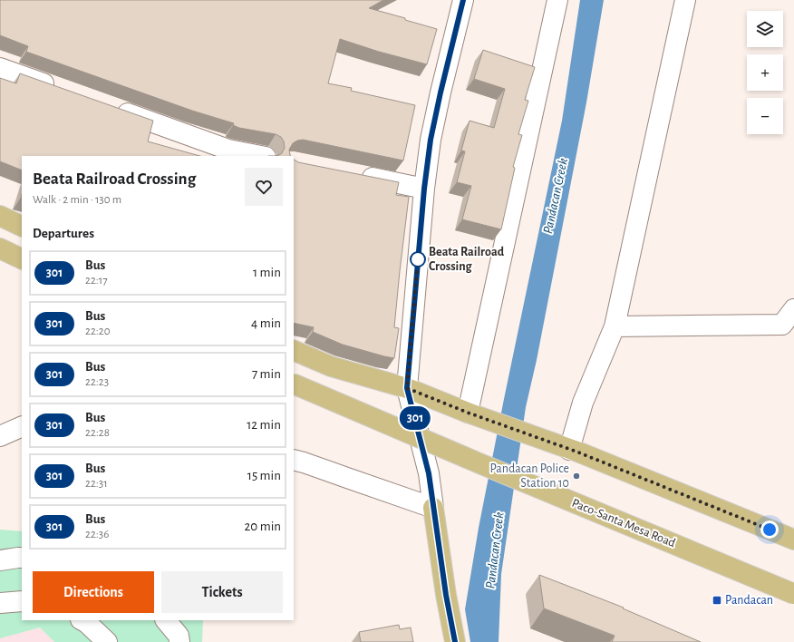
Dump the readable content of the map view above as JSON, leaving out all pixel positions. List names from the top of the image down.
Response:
{
  "streets": {
    "main road": ["Paco-Santa Mesa Road"]
  },
  "water": ["Pandacan Creek"],
  "places": {
    "other": ["Beata Railroad Crossing", "Pandacan Police Station 10"],
    "transit": ["Pandacan"]
  },
  "lines": ["bus line 301"],
  "page": {
    "on_map": "301",
    "map_buttons": ["+", "−"],
    "heading": [
      ["Beata Railroad Crossing", "Walk · 2 min · 130 m"],
      "Departures"
    ],
    "list": [
      {
        "mark": "301",
        "name": "Bus",
        "note": "22:17",
        "value": "1 min"
      },
      {
        "mark": "301",
        "name": "Bus",
        "note": "22:20",
        "value": "4 min"
      },
      {
        "mark": "301",
        "name": "Bus",
        "note": "22:23",
        "value": "7 min"
      },
      {
        "mark": "301",
        "name": "Bus",
        "note": "22:28",
        "value": "12 min"
      },
      {
        "mark": "301",
        "name": "Bus",
        "note": "22:31",
        "value": "15 min"
      },
      {
        "mark": "301",
        "name": "Bus",
        "note": "22:36",
        "value": "20 min"
      }
    ],
    "buttons": ["Directions", "Tickets"]
  }
}
